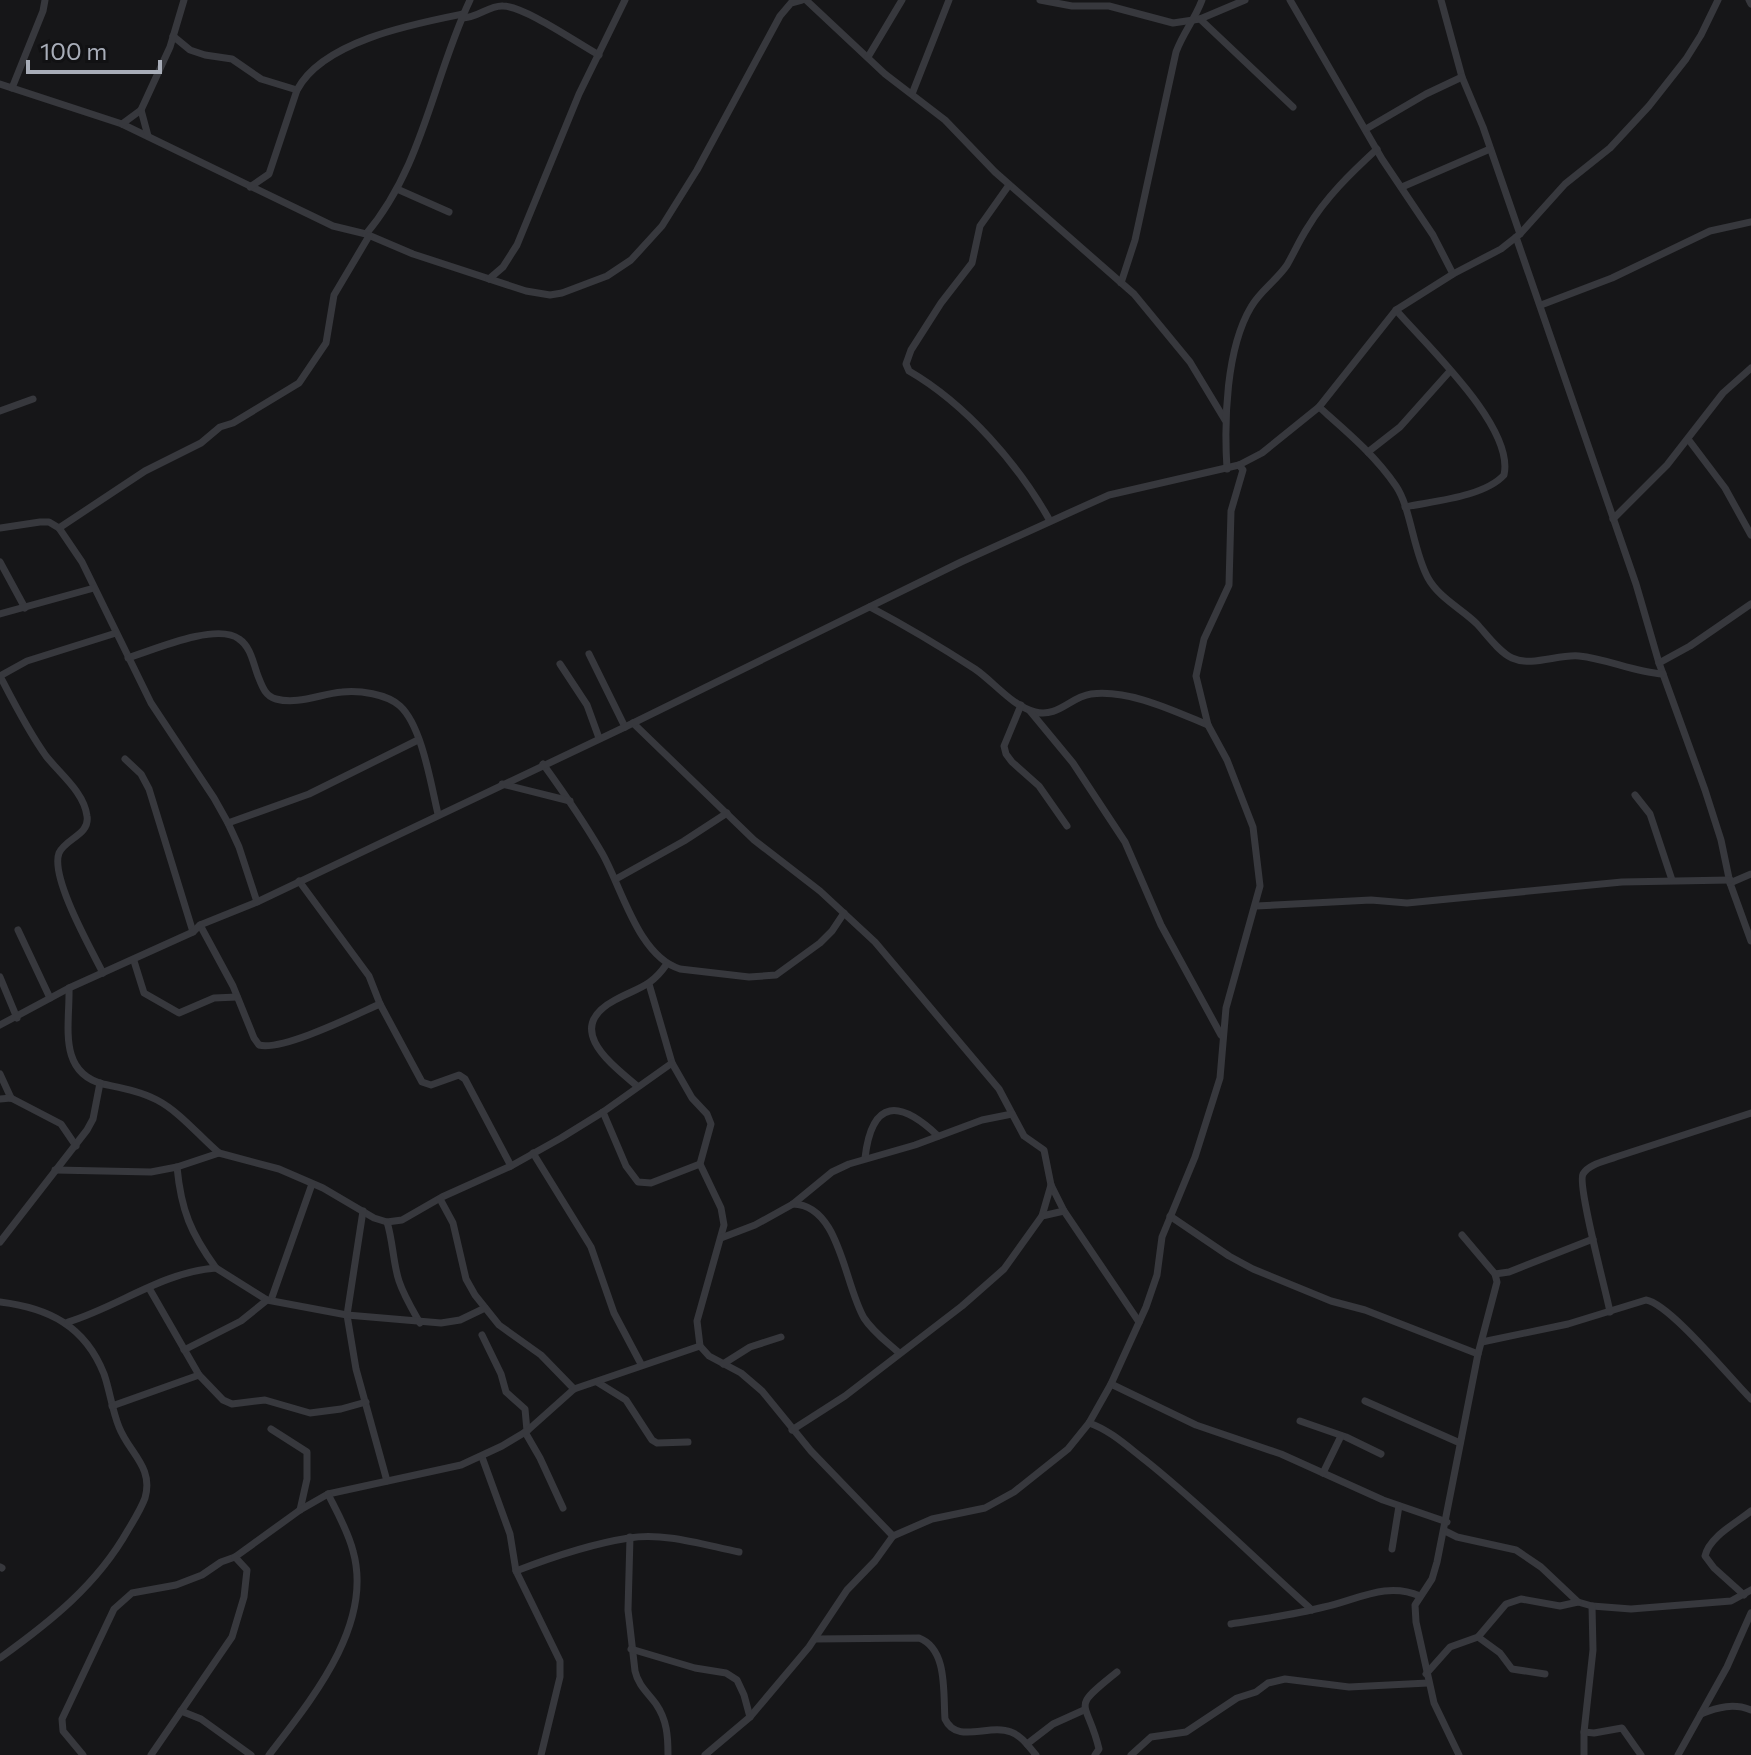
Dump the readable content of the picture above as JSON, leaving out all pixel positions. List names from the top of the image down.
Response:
{
  "scale_bar": "100 m"
}
